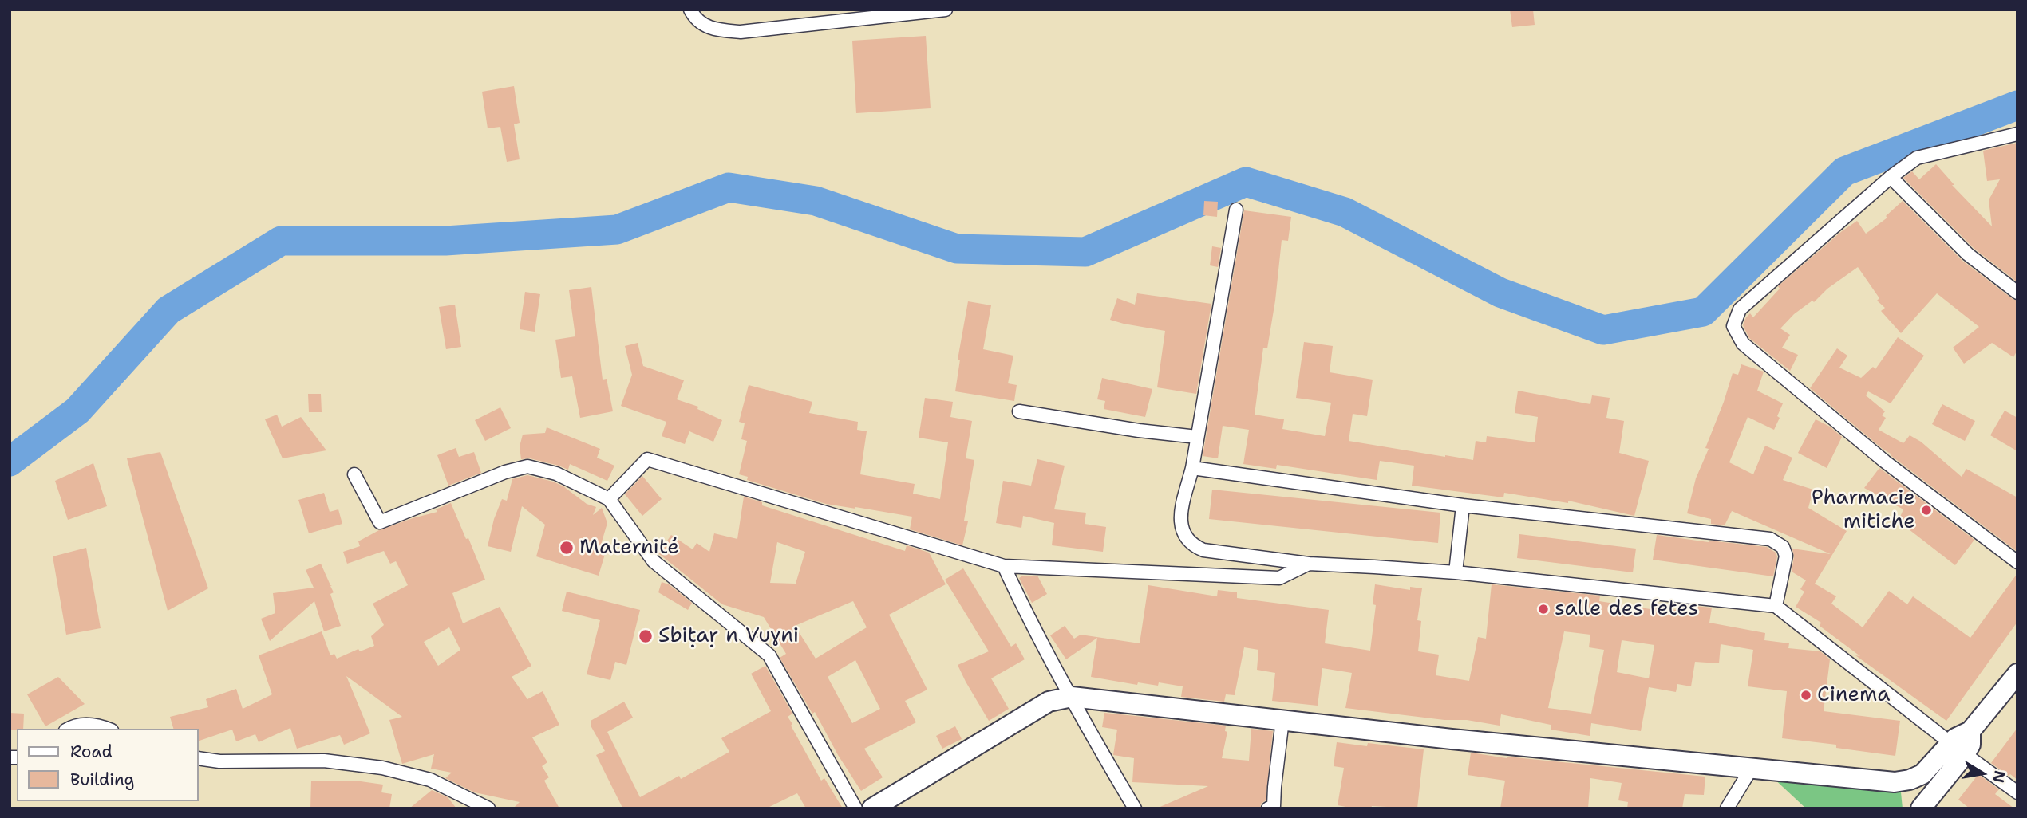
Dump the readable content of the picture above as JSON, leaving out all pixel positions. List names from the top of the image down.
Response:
{
  "places": [
    "Pharmacie mitiche",
    "Maternité",
    "salle des fetes",
    "Sbiṭaṛ n Vuɣni",
    "Cinema"
  ],
  "legend": ["Road", "Building"],
  "north": "right"
}
